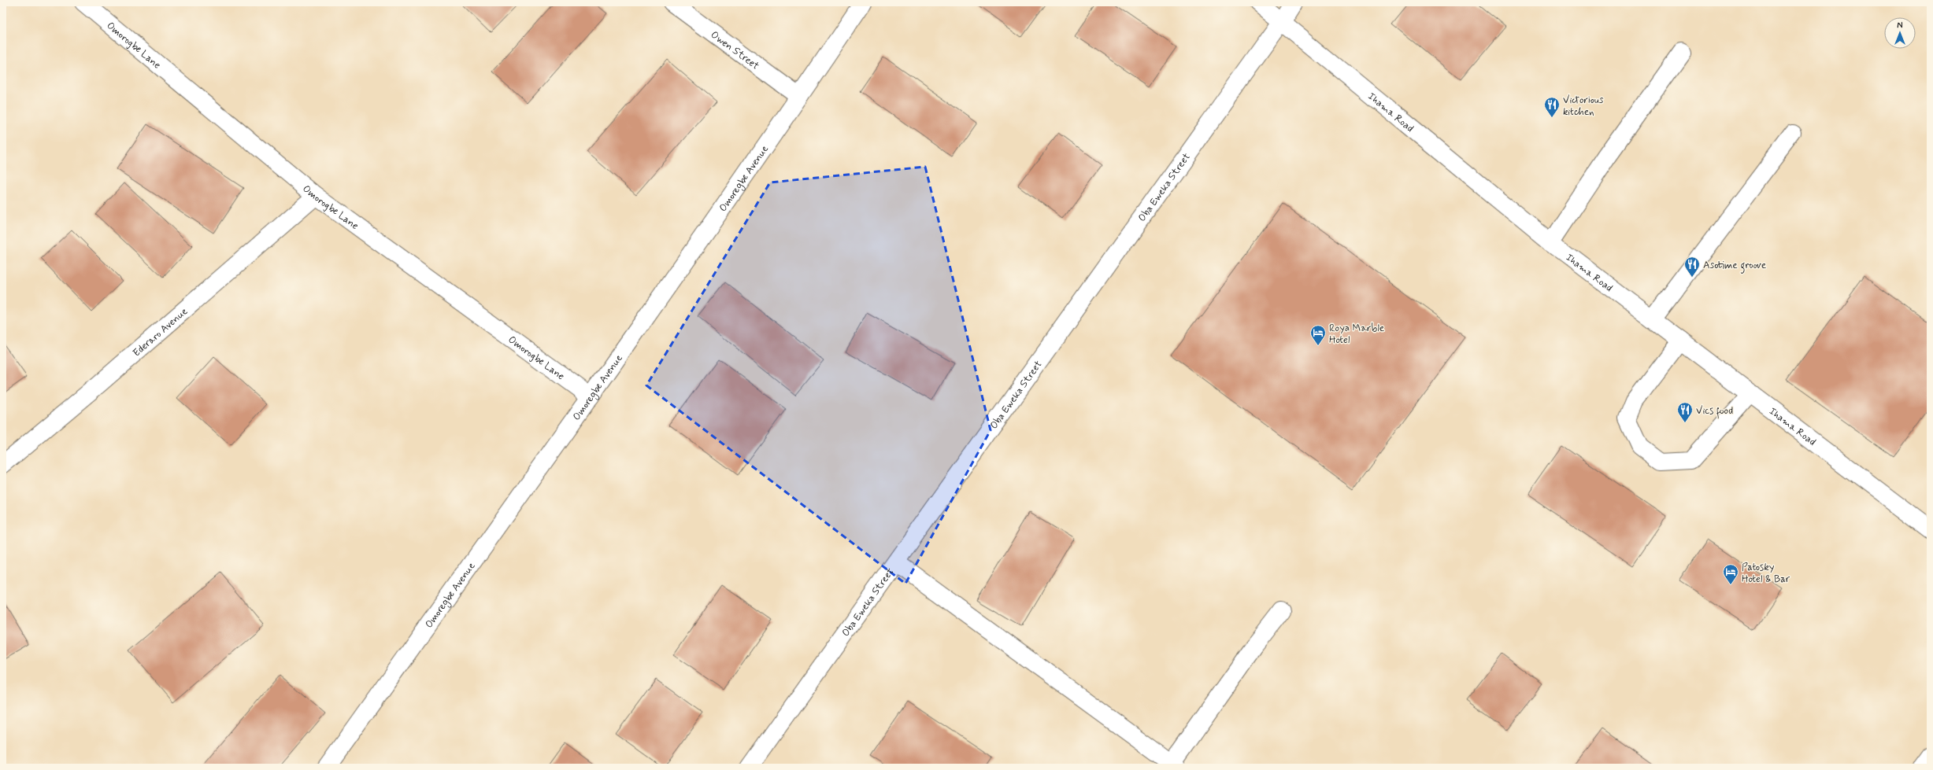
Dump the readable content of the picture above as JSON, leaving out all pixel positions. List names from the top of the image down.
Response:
{
  "streets": {
    "street": [
      "Omorogbe Lane",
      "Owen Street",
      "Ihama Road",
      "Omoregbe Avenue",
      "Oba Eweka Street",
      "Ederaro Avenue"
    ]
  },
  "crossings": [
    ["Omorogbe Lane", "Omoregbe Avenue"],
    ["Omorogbe Lane", "Ederaro Avenue"],
    ["Owen Street", "Omoregbe Avenue"],
    ["Ihama Road", "Oba Eweka Street"]
  ],
  "places": {
    "restaurant": ["Victorious kitchen", "Asotime groove", "Vics food"],
    "hotel": ["Roya Marble Hotel", "Patosky Hotel & Bar"]
  },
  "north": "top"
}
